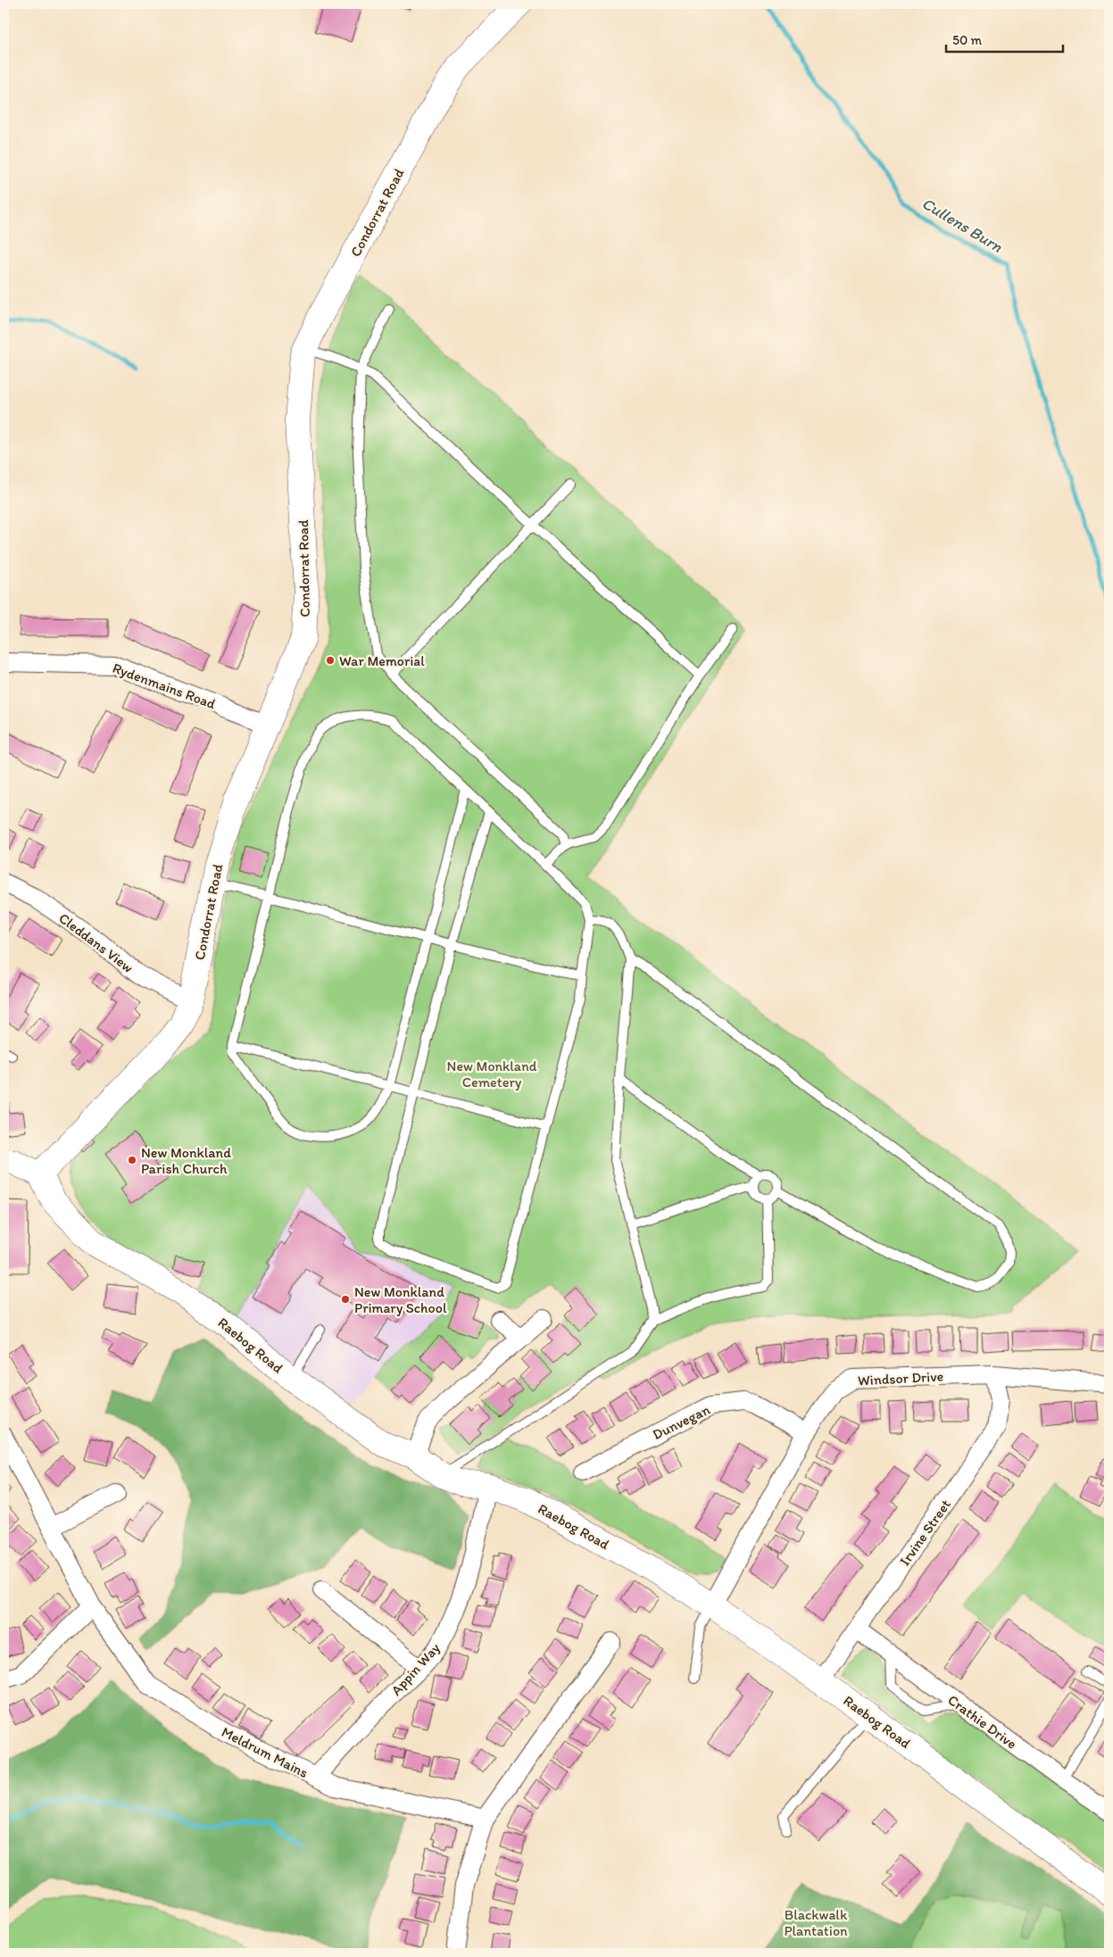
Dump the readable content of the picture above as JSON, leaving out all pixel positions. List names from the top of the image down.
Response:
{
  "streets": {
    "main road": ["Condorrat Road", "Raebog Road"],
    "street": [
      "Rydenmains Road",
      "Cleddans View",
      "Windsor Drive",
      "Dunvegan",
      "Irvine Street",
      "Appin Way",
      "Crathie Drive",
      "Meldrum Mains"
    ]
  },
  "crossings": [
    ["Condorrat Road", "Rydenmains Road"],
    ["Condorrat Road", "Cleddans View"],
    ["Condorrat Road", "Raebog Road"],
    ["Raebog Road", "Windsor Drive"],
    ["Raebog Road", "Irvine Street"],
    ["Raebog Road", "Appin Way"],
    ["Windsor Drive", "Dunvegan"],
    ["Windsor Drive", "Irvine Street"],
    ["Irvine Street", "Crathie Drive"],
    ["Appin Way", "Meldrum Mains"]
  ],
  "water": ["Cullens Burn"],
  "parks": ["New Monkland Cemetery", "Blackwalk Plantation"],
  "places": ["War Memorial", "New Monkland Parish Church", "New Monkland Primary School"],
  "scale_bar": "50 m"
}
